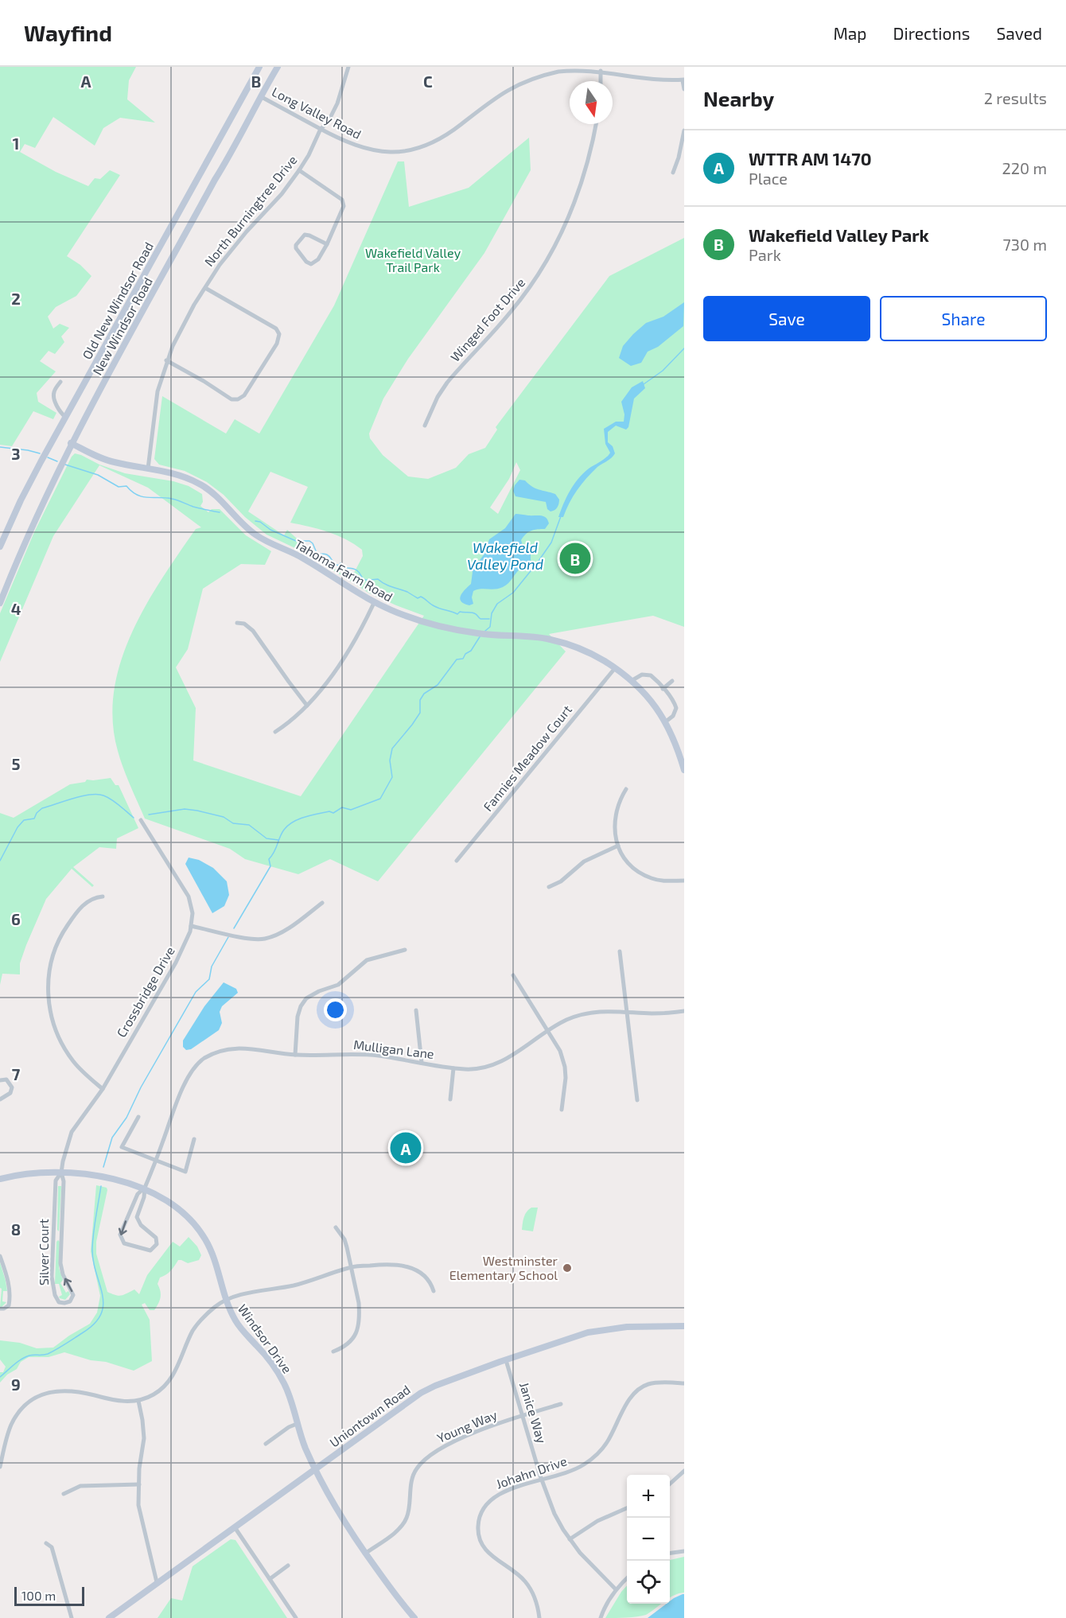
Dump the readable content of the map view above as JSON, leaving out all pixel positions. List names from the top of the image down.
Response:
{
  "streets": {
    "street": [
      "Long Valley Road",
      "North Burningtree Drive",
      "Old New Windsor Road",
      "Winged Foot Drive",
      "New Windsor Road",
      "Tahoma Farm Road",
      "Fannies Meadow Court",
      "Crossbridge Drive",
      "Mulligan Lane",
      "Silver Court",
      "Windsor Drive",
      "Janice Way",
      "Uniontown Road",
      "Young Way",
      "Johahn Drive"
    ]
  },
  "crossings": [
    ["Long Valley Road", "North Burningtree Drive"],
    ["Long Valley Road", "New Windsor Road"],
    ["North Burningtree Drive", "Tahoma Farm Road"],
    ["New Windsor Road", "Tahoma Farm Road"],
    ["Tahoma Farm Road", "Fannies Meadow Court"],
    ["Crossbridge Drive", "Silver Court"],
    ["Crossbridge Drive", "Windsor Drive"],
    ["Mulligan Lane", "Windsor Drive"],
    ["Silver Court", "Windsor Drive"],
    ["Windsor Drive", "Uniontown Road"],
    ["Windsor Drive", "Young Way"],
    ["Janice Way", "Uniontown Road"],
    ["Janice Way", "Young Way"],
    ["Janice Way", "Johahn Drive"]
  ],
  "water": ["Wakefield Valley Pond"],
  "parks": ["Wakefield Valley Trail Park"],
  "places": ["Westminster Elementary School"],
  "scale_bar": "100 m",
  "north": "bottom",
  "page": {
    "header": "Wayfind",
    "nav": ["Map", "Directions", "Saved"],
    "heading": ["Nearby", "2 results"],
    "list": [
      {
        "mark": "A",
        "name": "WTTR AM 1470",
        "note": "Place",
        "value": "220 m"
      },
      {
        "mark": "B",
        "name": "Wakefield Valley Park",
        "note": "Park",
        "value": "730 m"
      }
    ],
    "buttons": ["Save", "Share"],
    "pins": ["B", "A"],
    "map_buttons": ["+", "−"],
    "scale": "100 m"
  },
  "grid": {
    "columns": ["A", "B", "C"],
    "rows": [
      "1",
      "2",
      "3",
      "4",
      "5",
      "6",
      "7",
      "8",
      "9"
    ]
  }
}
